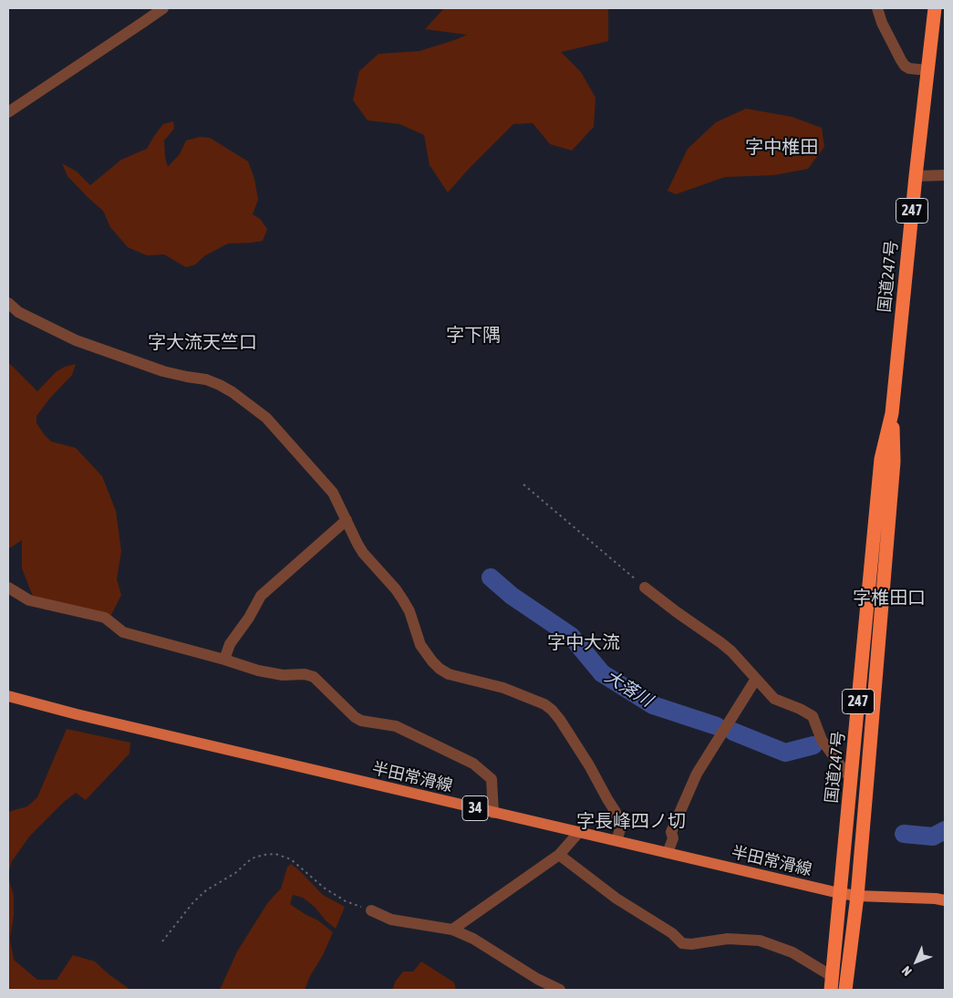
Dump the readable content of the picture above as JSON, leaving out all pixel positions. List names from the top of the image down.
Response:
{
  "streets": {
    "highway": ["247", "国道247号"],
    "main road": ["半田常滑線", "34"]
  },
  "crossings": [
    ["国道247号", "半田常滑線"]
  ],
  "districts": [
    "字中椎田",
    "字下隅",
    "字大流天竺口",
    "字椎田口",
    "字中大流",
    "字長峰四ノ切"
  ],
  "water": ["大落川"],
  "north": "bottom left"
}
